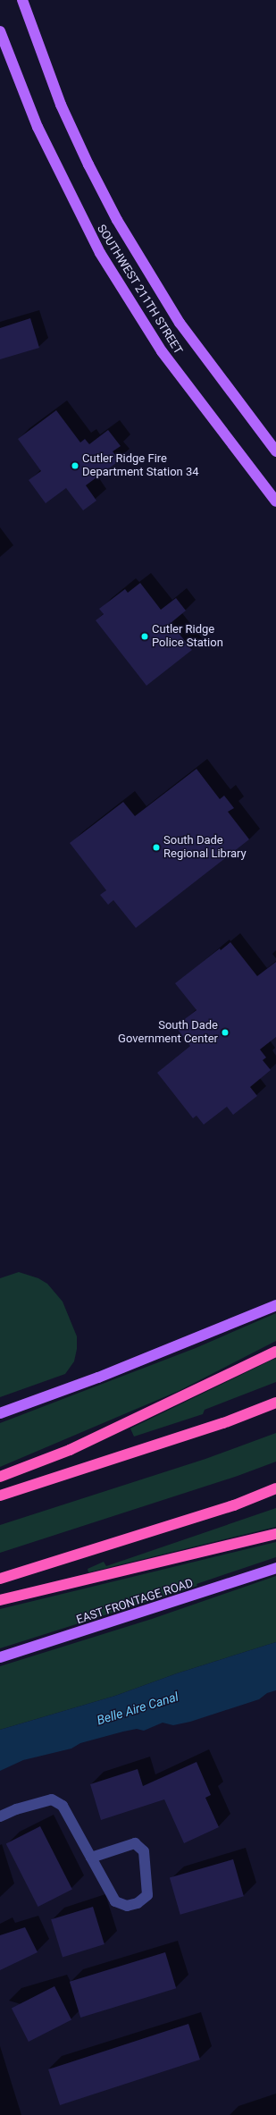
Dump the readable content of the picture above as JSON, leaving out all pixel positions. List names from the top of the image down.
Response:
{
  "streets": {
    "main road": ["SOUTHWEST 211TH STREET", "EAST FRONTAGE ROAD"]
  },
  "water": ["Belle Aire Canal"],
  "places": [
    "Cutler Ridge Fire Department Station 34",
    "Cutler Ridge Police Station",
    "South Dade Regional Library",
    "South Dade Government Center"
  ]
}
